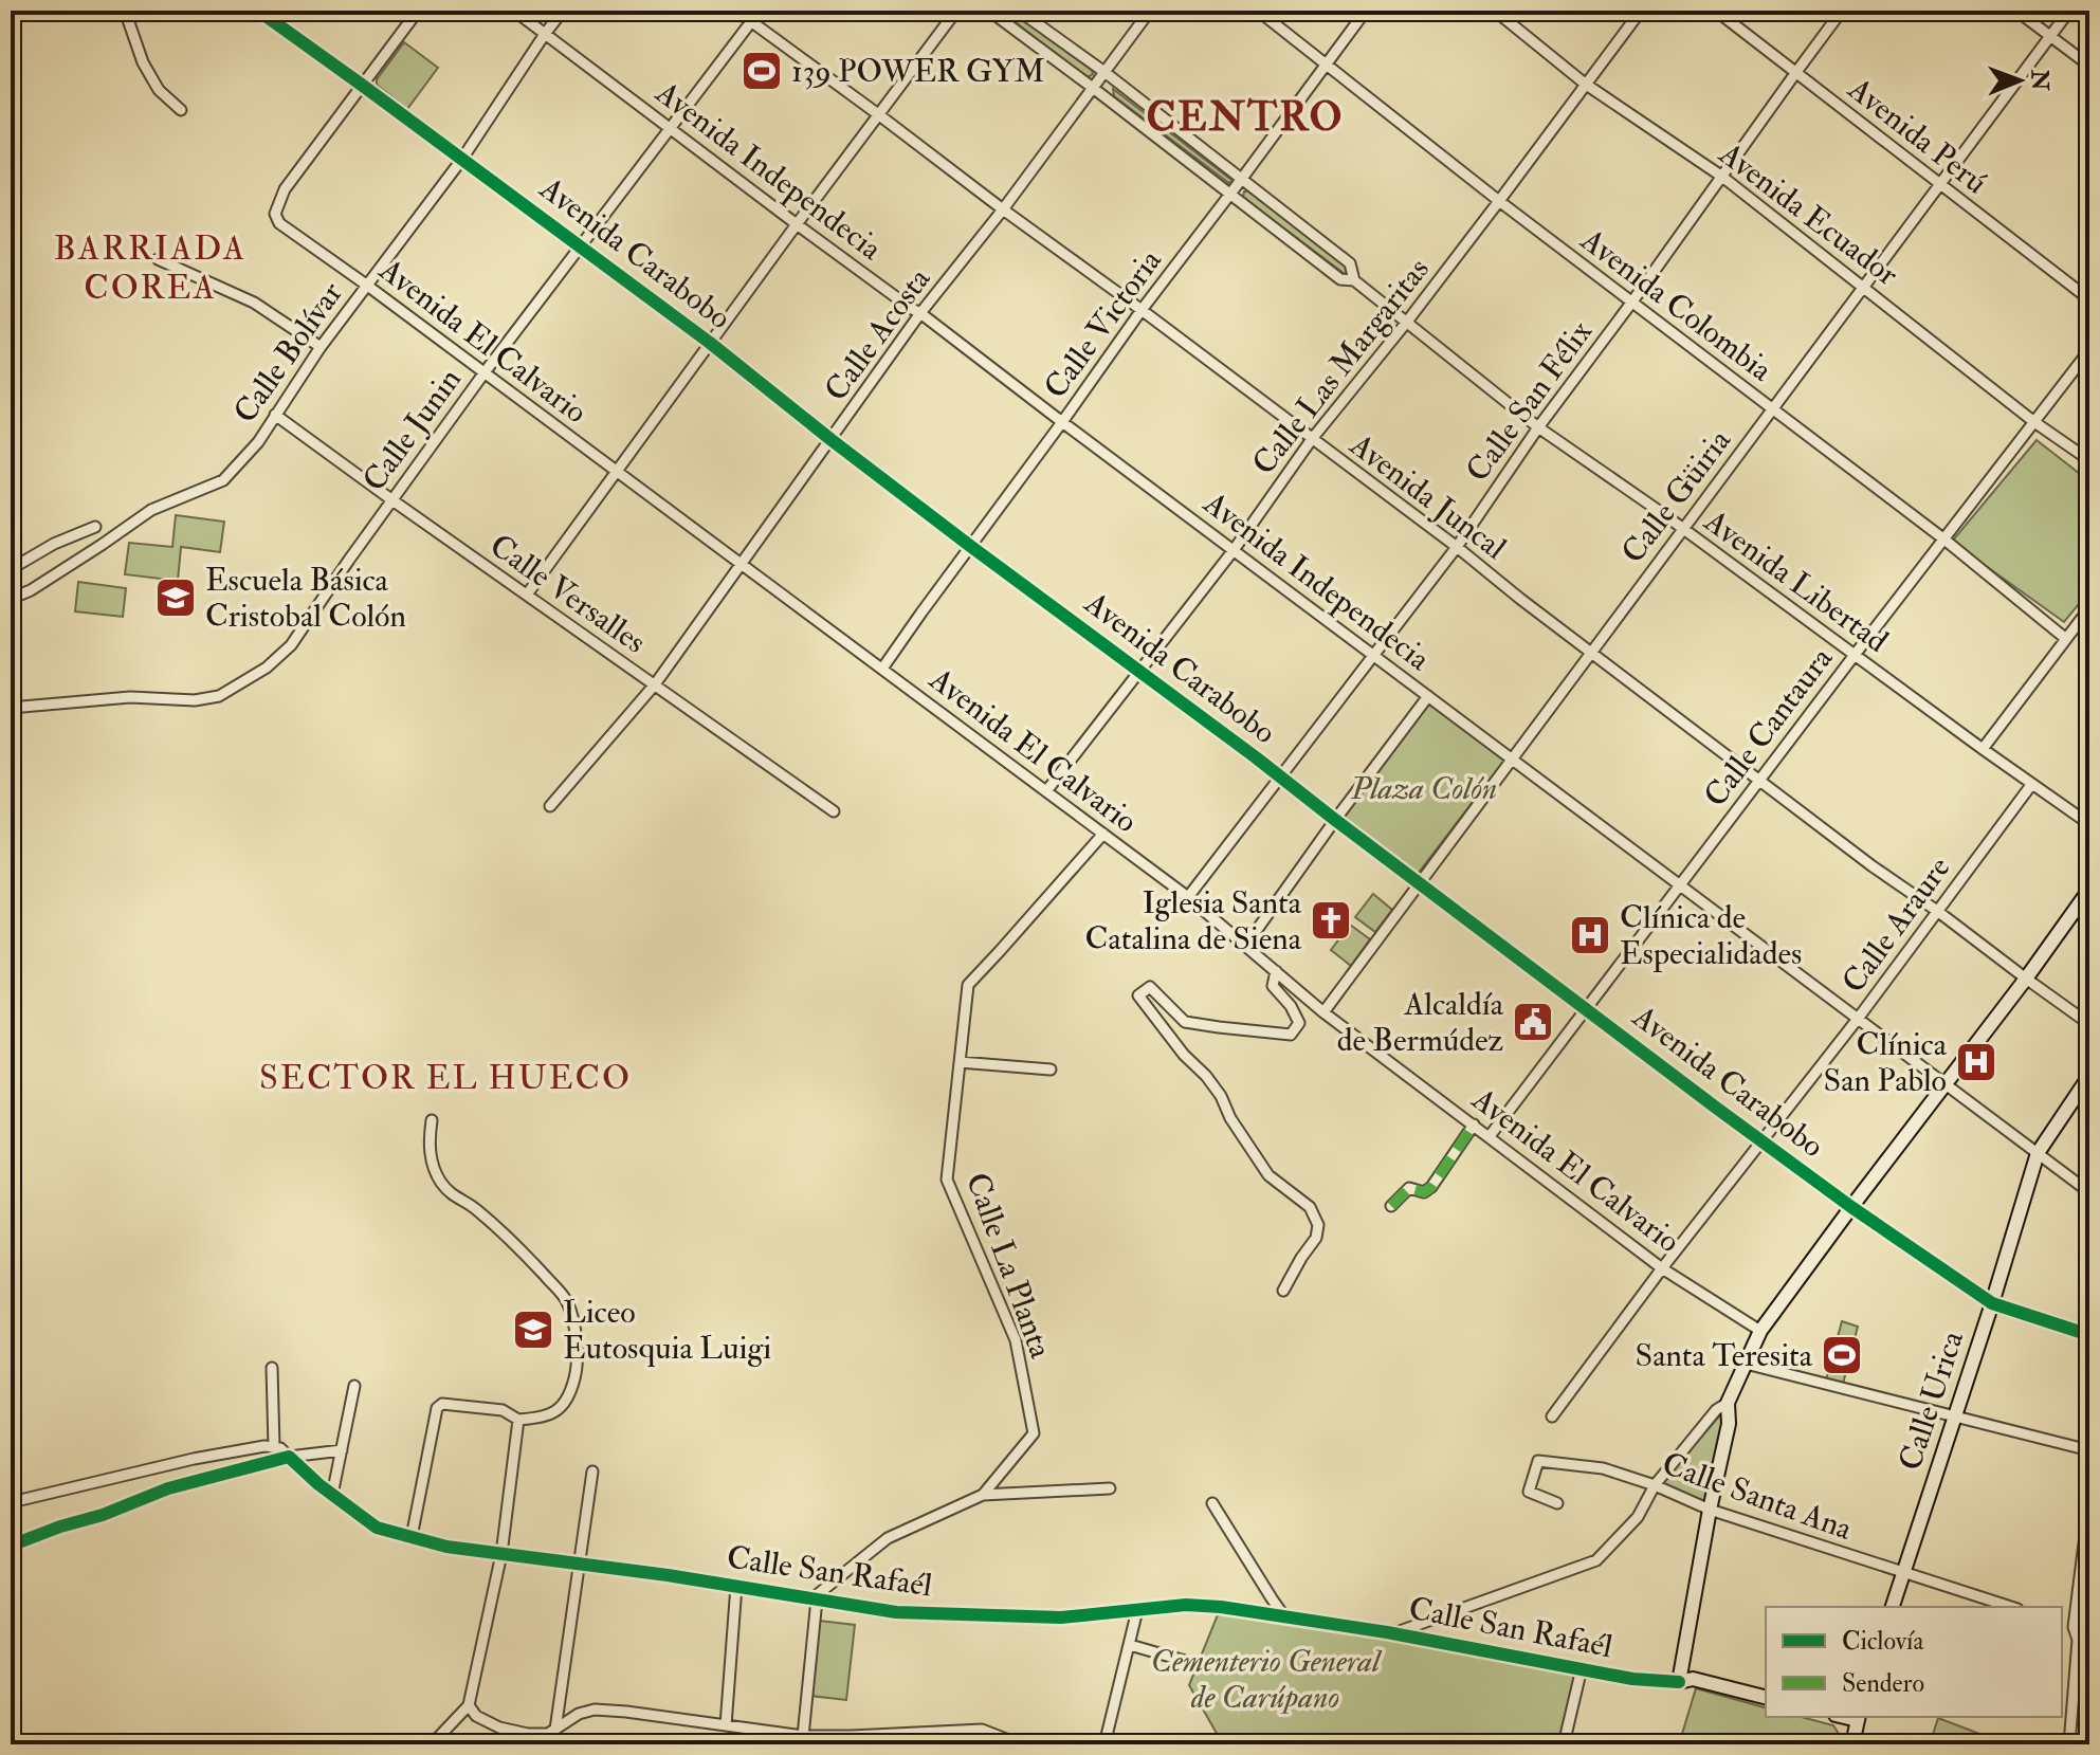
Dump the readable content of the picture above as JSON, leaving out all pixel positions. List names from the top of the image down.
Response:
{
  "streets": {
    "main road": ["Calle Urica"],
    "street": [
      "Avenida Perú",
      "Avenida Independecia",
      "Avenida Ecuador",
      "Avenida Carabobo",
      "Avenida Colombia",
      "Calle Victoria",
      "Calle Acosta",
      "Avenida El Calvario",
      "Calle Bolívar",
      "Calle Las Margaritas",
      "Calle San Félix",
      "Calle Junin",
      "Avenida Juncal",
      "Calle Güiria",
      "Avenida Libertad",
      "Calle Versalles",
      "Calle Cantaura",
      "Calle Araure",
      "Calle La Planta",
      "Calle Santa Ana",
      "Calle San Rafaél"
    ]
  },
  "crossings": [
    ["Avenida Perú", "Calle San Félix"],
    ["Avenida Perú", "Calle Güiria"],
    ["Avenida Independecia", "Calle Victoria"],
    ["Avenida Independecia", "Calle Acosta"],
    ["Avenida Independecia", "Calle Bolívar"],
    ["Avenida Independecia", "Calle Las Margaritas"],
    ["Avenida Independecia", "Calle San Félix"],
    ["Avenida Independecia", "Calle Junin"],
    ["Avenida Independecia", "Calle Güiria"],
    ["Avenida Independecia", "Calle Cantaura"],
    ["Avenida Independecia", "Calle Araure"],
    ["Avenida Independecia", "Calle Urica"],
    ["Avenida Ecuador", "Calle Las Margaritas"],
    ["Avenida Ecuador", "Calle San Félix"],
    ["Avenida Ecuador", "Calle Güiria"],
    ["Avenida Ecuador", "Calle Cantaura"],
    ["Avenida Carabobo", "Calle Victoria"],
    ["Avenida Carabobo", "Calle Acosta"],
    ["Avenida Carabobo", "Avenida El Calvario"],
    ["Avenida Carabobo", "Calle Bolívar"],
    ["Avenida Carabobo", "Calle Las Margaritas"],
    ["Avenida Carabobo", "Calle San Félix"],
    ["Avenida Carabobo", "Calle Junin"],
    ["Avenida Carabobo", "Calle Güiria"],
    ["Avenida Carabobo", "Calle Cantaura"],
    ["Avenida Carabobo", "Calle Araure"],
    ["Avenida Carabobo", "Calle Urica"],
    ["Avenida Colombia", "Calle Victoria"],
    ["Avenida Colombia", "Calle Las Margaritas"],
    ["Avenida Colombia", "Calle San Félix"],
    ["Avenida Colombia", "Calle Güiria"],
    ["Avenida Colombia", "Calle Cantaura"],
    ["Calle Victoria", "Avenida El Calvario"],
    ["Calle Victoria", "Avenida Juncal"],
    ["Calle Victoria", "Avenida Libertad"],
    ["Calle Acosta", "Avenida El Calvario"],
    ["Calle Acosta", "Avenida Juncal"],
    ["Calle Acosta", "Avenida Libertad"],
    ["Calle Acosta", "Calle Versalles"],
    ["Avenida El Calvario", "Calle Bolívar"],
    ["Avenida El Calvario", "Calle Las Margaritas"],
    ["Avenida El Calvario", "Calle San Félix"],
    ["Avenida El Calvario", "Calle Junin"],
    ["Avenida El Calvario", "Calle Güiria"],
    ["Avenida El Calvario", "Calle Cantaura"],
    ["Avenida El Calvario", "Calle Araure"],
    ["Avenida El Calvario", "Calle La Planta"],
    ["Calle Bolívar", "Calle Versalles"],
    ["Calle Las Margaritas", "Avenida Juncal"],
    ["Calle Las Margaritas", "Avenida Libertad"],
    ["Calle San Félix", "Avenida Juncal"],
    ["Calle San Félix", "Avenida Libertad"],
    ["Calle Junin", "Avenida Juncal"],
    ["Calle Junin", "Calle Versalles"],
    ["Avenida Juncal", "Calle Güiria"],
    ["Avenida Juncal", "Calle Cantaura"],
    ["Avenida Juncal", "Calle Araure"],
    ["Calle Güiria", "Avenida Libertad"],
    ["Avenida Libertad", "Calle Cantaura"],
    ["Avenida Libertad", "Calle Araure"],
    ["Calle La Planta", "Calle San Rafaél"],
    ["Calle Urica", "Calle Santa Ana"],
    ["Calle Santa Ana", "Calle San Rafaél"]
  ],
  "districts": ["CENTRO", "BARRIADA COREA", "SECTOR EL HUECO"],
  "parks": ["Plaza Colón", "Cementerio General de Carúpano"],
  "places": {
    "sports": ["139 POWER GYM", "Santa Teresita"],
    "school or university": ["Escuela Básica Cristobal Colón", "Liceo Eutosquia Luigi"],
    "church": ["Iglesia Santa Catalina de Siena"],
    "hospital": ["Clínica de Especialidades", "Clínica San Pablo"],
    "public building": ["Alcaldía de Bermúdez"]
  },
  "legend": ["Ciclovía", "Sendero"],
  "north": "right"
}
